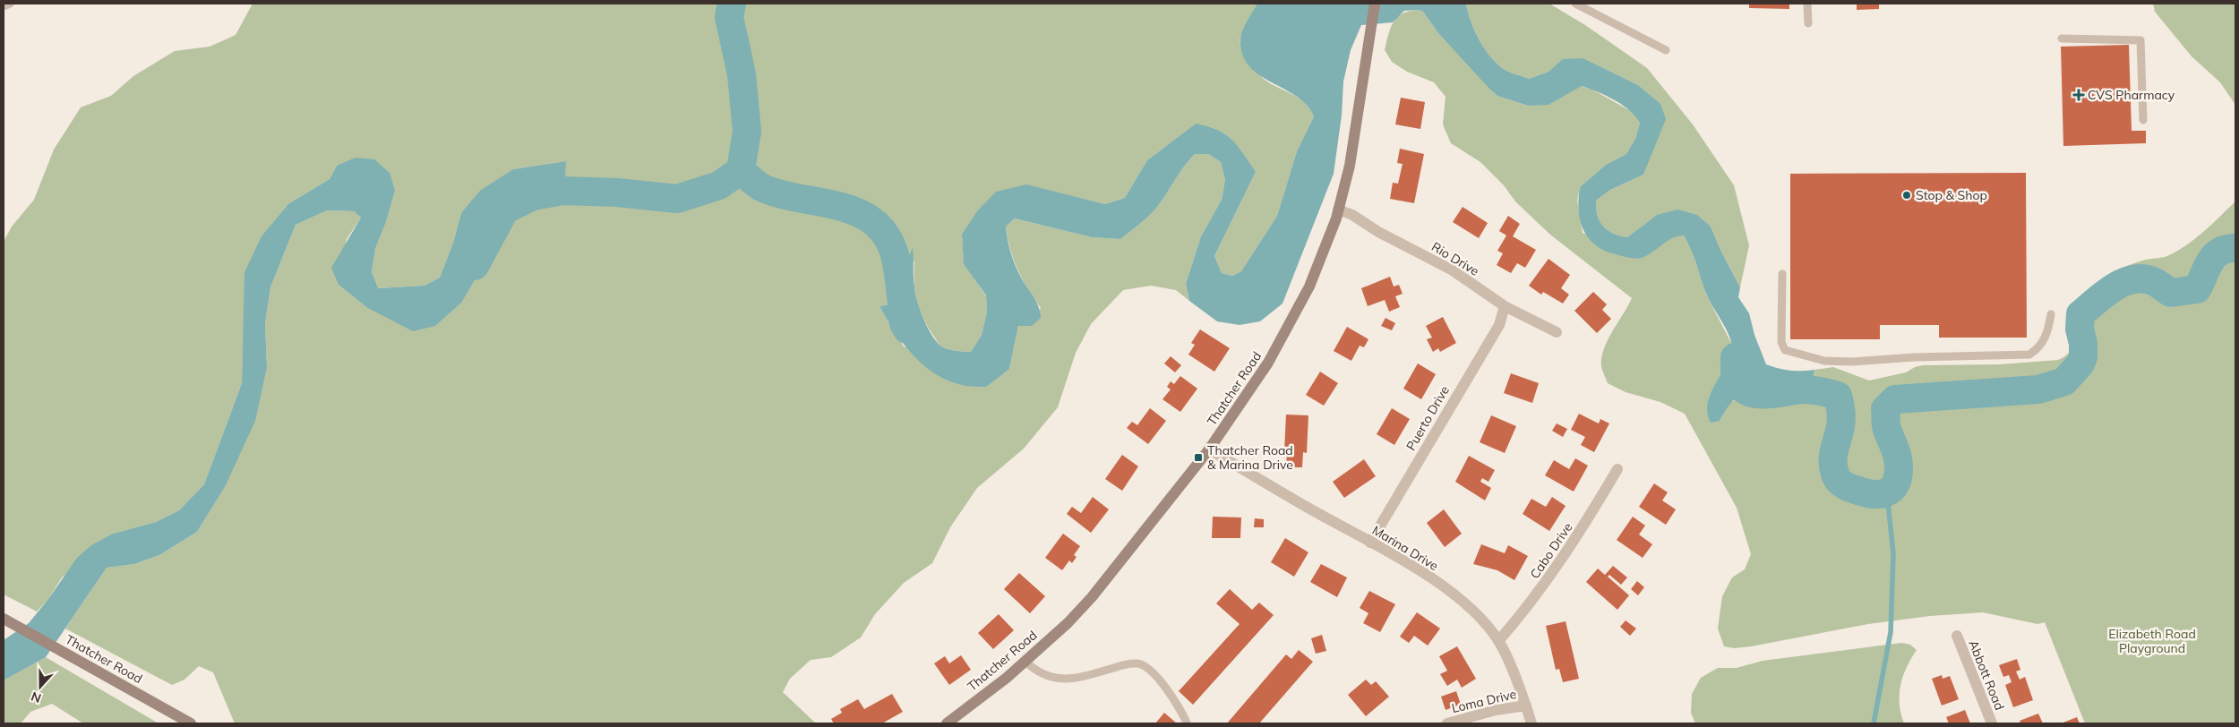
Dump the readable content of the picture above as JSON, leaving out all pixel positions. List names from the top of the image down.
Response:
{
  "streets": {
    "main road": ["Thatcher Road"],
    "street": [
      "Rio Drive",
      "Puerto Drive",
      "Marina Drive",
      "Cabo Drive",
      "Abbott Road",
      "Loma Drive"
    ]
  },
  "crossings": [
    ["Rio Drive", "Thatcher Road"],
    ["Rio Drive", "Puerto Drive"],
    ["Thatcher Road", "Marina Drive"],
    ["Puerto Drive", "Marina Drive"],
    ["Marina Drive", "Cabo Drive"],
    ["Marina Drive", "Loma Drive"]
  ],
  "parks": ["Elizabeth Road Playground"],
  "places": {
    "health": ["CVS Pharmacy"],
    "other": ["Stop & Shop"],
    "transit": ["Thatcher Road & Marina Drive"]
  },
  "north": "bottom"
}
